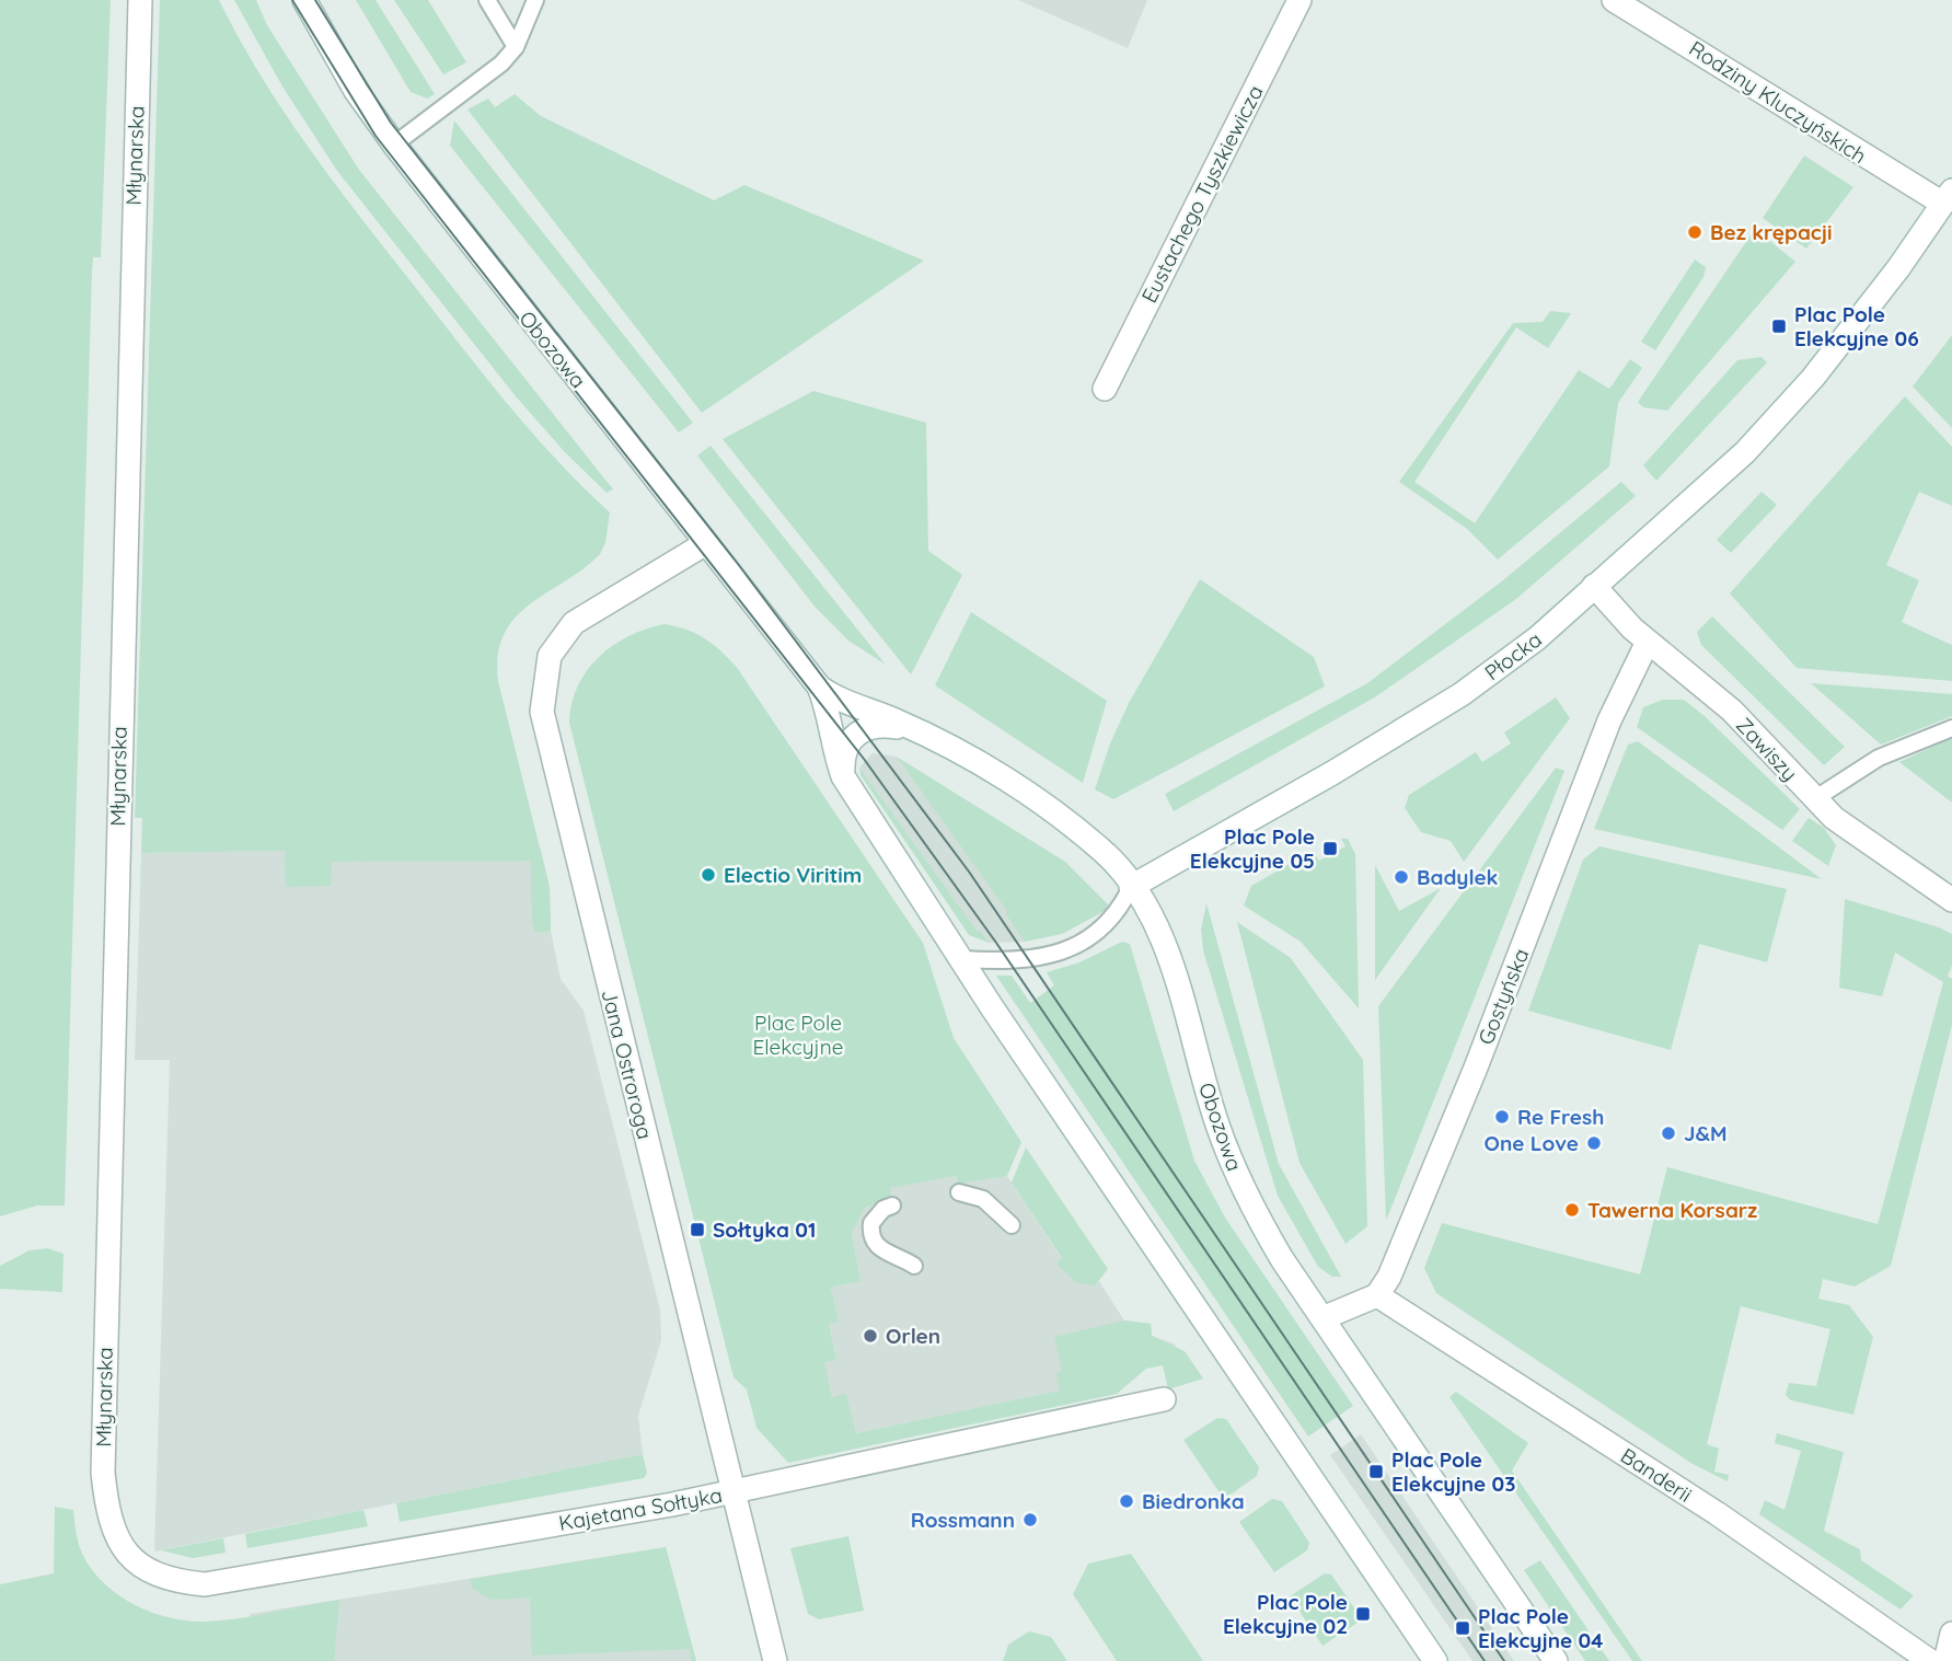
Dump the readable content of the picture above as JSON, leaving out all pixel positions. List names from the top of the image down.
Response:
{
  "streets": {
    "street": [
      "Rodziny Kluczyńskich",
      "Młynarska",
      "Eustachego Tyszkiewicza",
      "Obozowa",
      "Płocka",
      "Zawiszy",
      "Gostyńska",
      "Jana Ostroroga",
      "Banderii",
      "Kajetana Sołtyka"
    ]
  },
  "crossings": [
    ["Rodziny Kluczyńskich", "Płocka"],
    ["Młynarska", "Kajetana Sołtyka"],
    ["Obozowa", "Płocka"],
    ["Obozowa", "Jana Ostroroga"],
    ["Płocka", "Zawiszy"],
    ["Zawiszy", "Gostyńska"],
    ["Gostyńska", "Banderii"],
    ["Jana Ostroroga", "Kajetana Sołtyka"]
  ],
  "parks": ["Plac Pole Elekcyjne"],
  "places": {
    "other": [
      "Bez krępacji",
      "Electio Viritim",
      "Badylek",
      "Re Fresh",
      "J&M",
      "One Love",
      "Tawerna Korsarz",
      "Orlen",
      "Biedronka",
      "Rossmann"
    ],
    "transit": [
      "Plac Pole Elekcyjne 06",
      "Plac Pole Elekcyjne 05",
      "Sołtyka 01",
      "Plac Pole Elekcyjne 03",
      "Plac Pole Elekcyjne 02",
      "Plac Pole Elekcyjne 04"
    ]
  }
}
